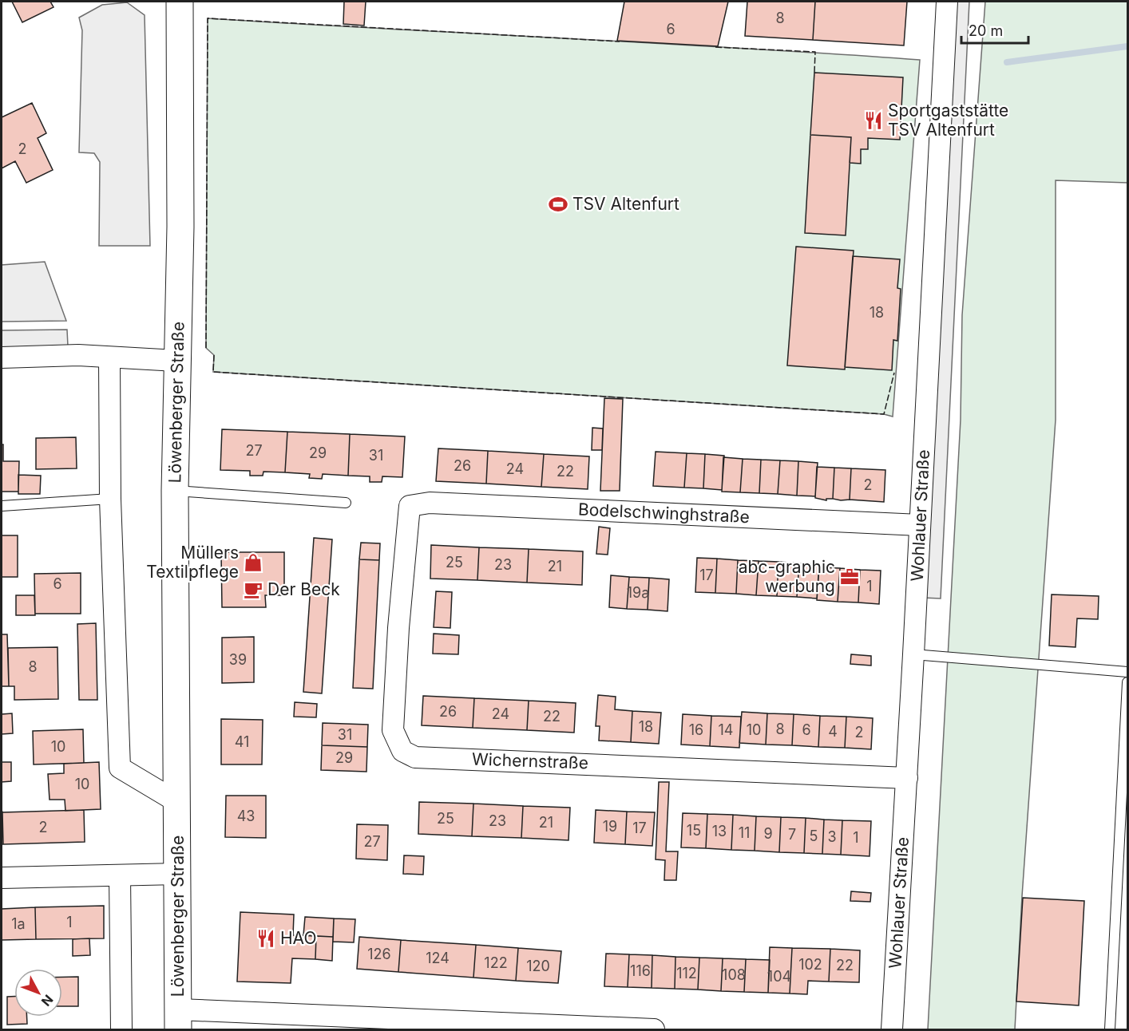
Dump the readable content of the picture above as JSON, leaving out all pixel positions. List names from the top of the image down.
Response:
{
  "streets": {
    "street": [
      "Löwenberger Straße",
      "Bodelschwinghstraße",
      "Wohlauer Straße",
      "Wichernstraße"
    ]
  },
  "crossings": [
    ["Bodelschwinghstraße", "Wohlauer Straße"],
    ["Bodelschwinghstraße", "Wichernstraße"],
    ["Wohlauer Straße", "Wichernstraße"]
  ],
  "places": {
    "restaurant": ["Sportgaststätte TSV Altenfurt", "HAO"],
    "sports": ["TSV Altenfurt"],
    "shop": ["Müllers Textilpflege"],
    "office": ["abc-graphic werbung"],
    "cafe": ["Der Beck"]
  },
  "house_numbers": [
    "8",
    "6",
    "2",
    "18",
    "27",
    "29",
    "31",
    "26",
    "24",
    "22",
    "2",
    "25",
    "23",
    "21",
    "17",
    "6",
    "1",
    "19a",
    "39",
    "8",
    "26",
    "24",
    "22",
    "18",
    "8",
    "16",
    "14",
    "10",
    "6",
    "4",
    "2",
    "31",
    "41",
    "10",
    "29",
    "10",
    "43",
    "25",
    "23",
    "21",
    "19",
    "2",
    "17",
    "15",
    "13",
    "11",
    "9",
    "7",
    "5",
    "3",
    "1",
    "27",
    "1",
    "1a",
    "126",
    "124",
    "122",
    "102",
    "22",
    "120",
    "116",
    "112",
    "108",
    "104"
  ],
  "scale_bar": "20 m",
  "north": "bottom right"
}
